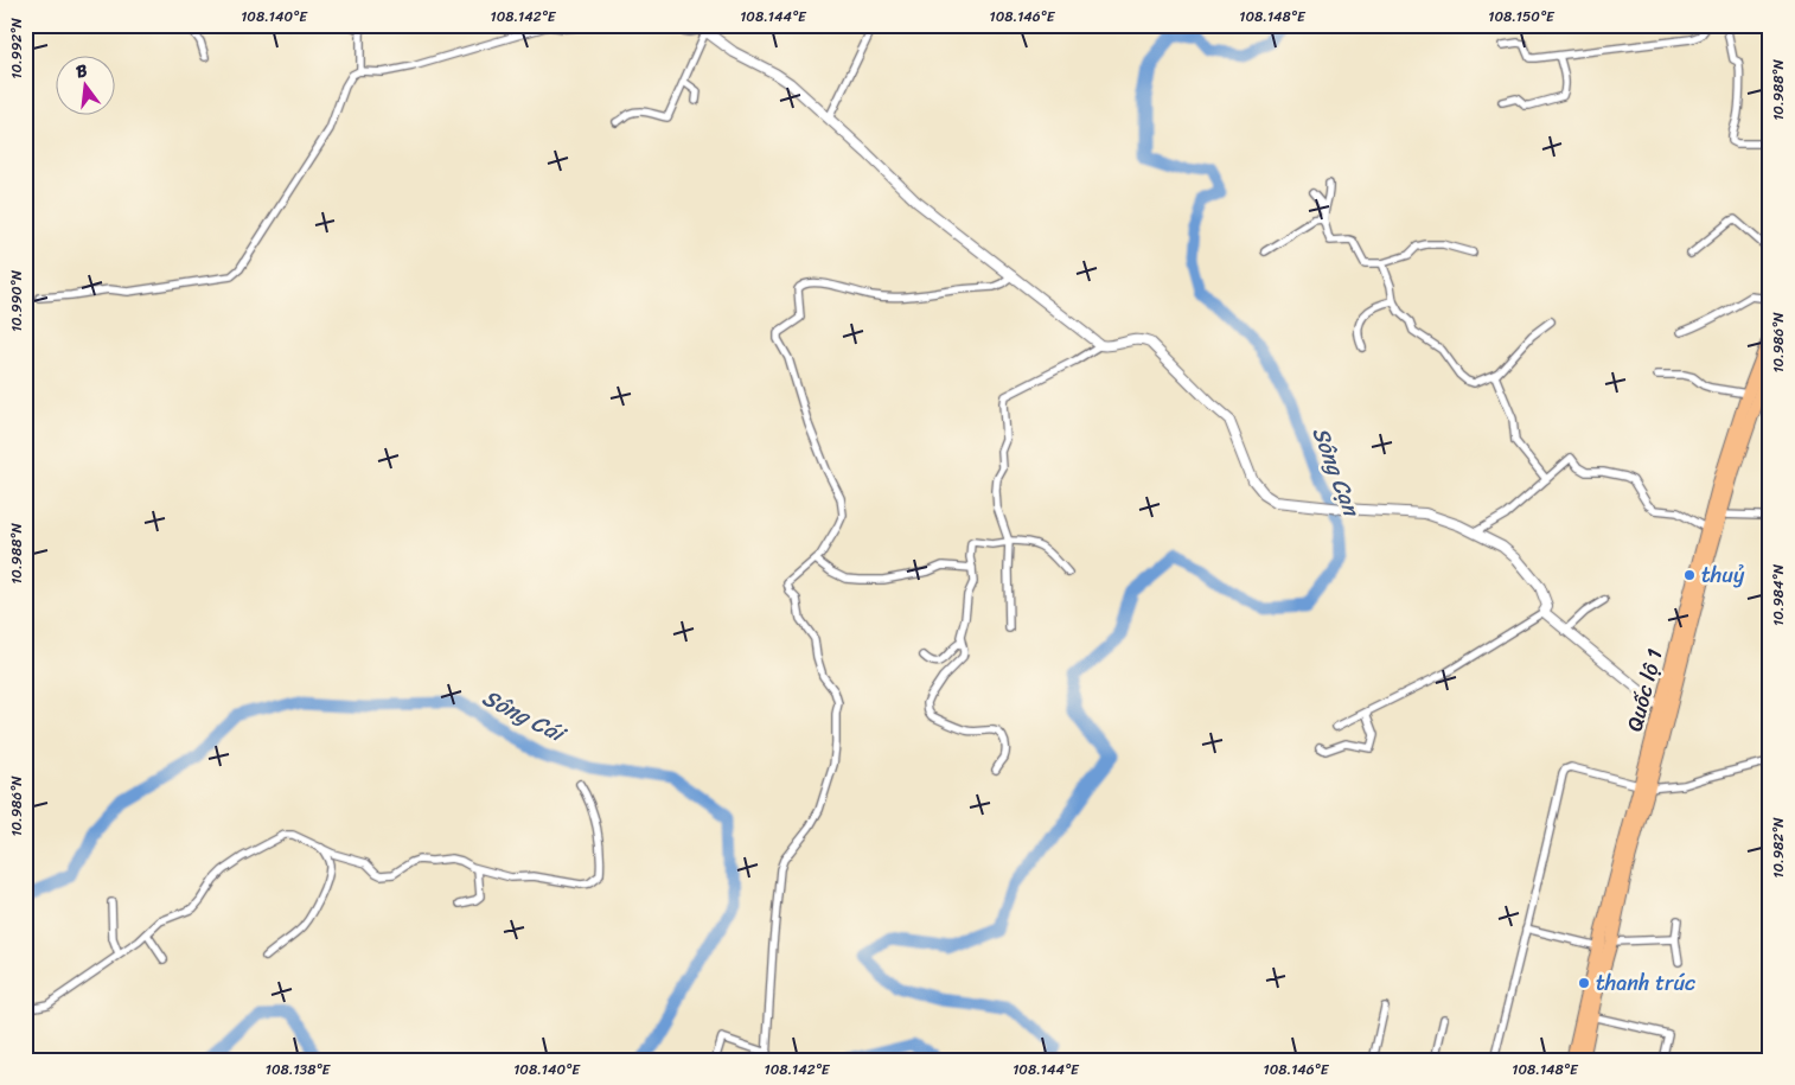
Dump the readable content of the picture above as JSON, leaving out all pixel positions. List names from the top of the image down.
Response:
{
  "streets": {
    "highway": ["Quốc lộ 1"]
  },
  "water": ["Sông Cạn", "Sông Cái"],
  "places": ["thuỷ", "thanh trúc"],
  "north": "top",
  "coordinates": [
    "108.140°E",
    "108.142°E",
    "108.144°E",
    "108.146°E",
    "108.148°E",
    "108.150°E",
    "10.992°N",
    "10.988°N",
    "10.990°N",
    "10.986°N",
    "10.984°N",
    "10.982°N",
    "108.138°E"
  ]
}
